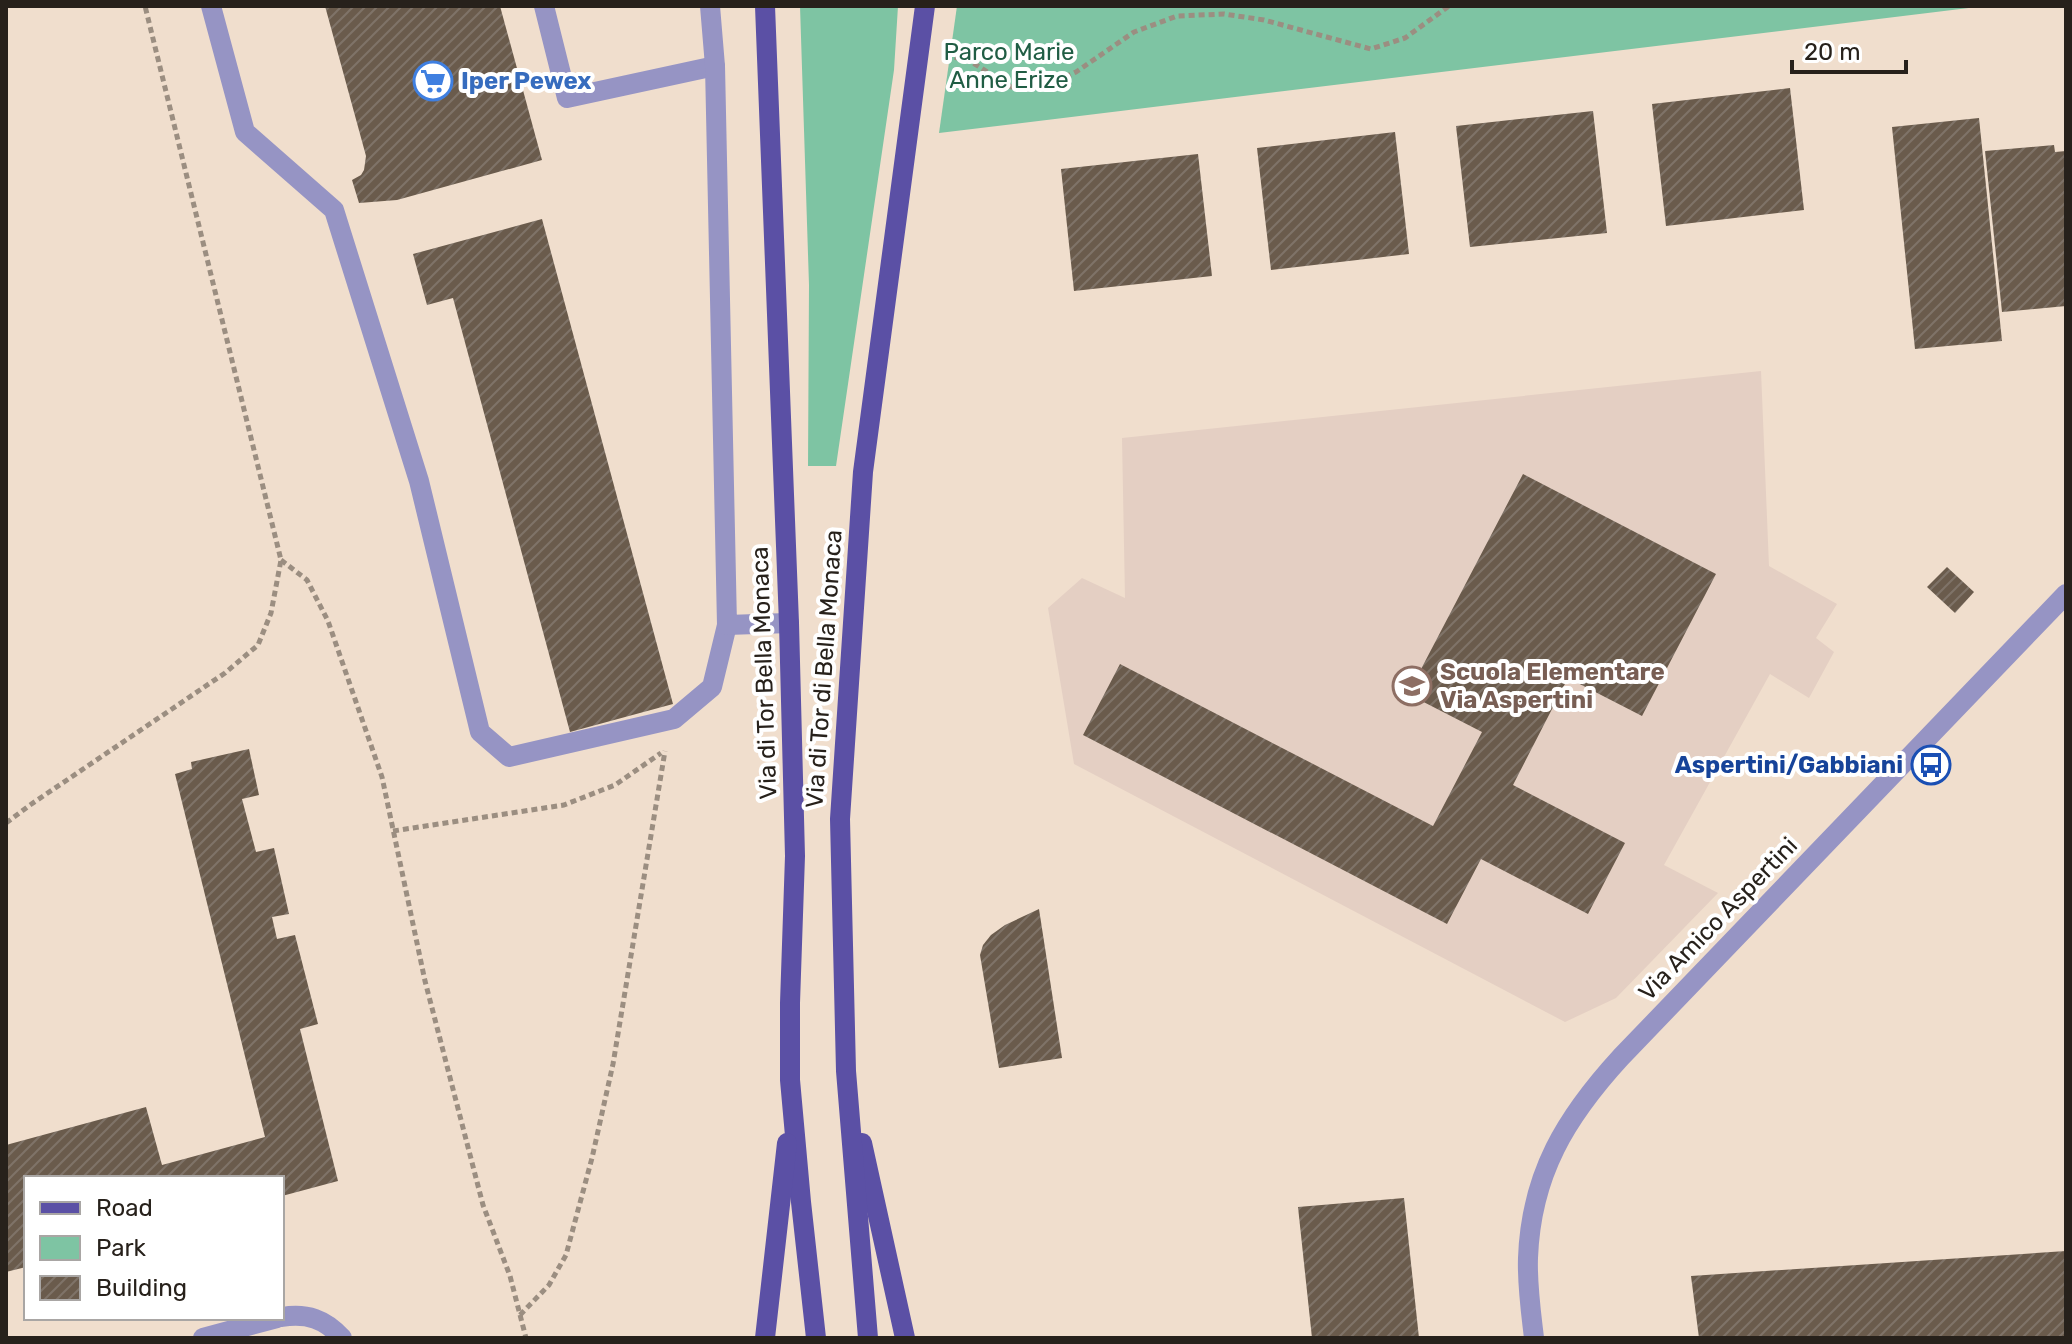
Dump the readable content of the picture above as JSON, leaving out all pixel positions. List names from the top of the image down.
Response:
{
  "streets": {
    "main road": ["Via di Tor di Bella Monaca", "Via di Tor Bella Monaca"],
    "street": ["Via Amico Aspertini"]
  },
  "parks": ["Parco Marie Anne Erize"],
  "places": {
    "supermarket": ["Iper Pewex"],
    "school or university": ["Scuola Elementare Via Aspertini"],
    "bus stop": ["Aspertini/Gabbiani"]
  },
  "legend": ["Road", "Park", "Building"],
  "scale_bar": "20 m"
}
